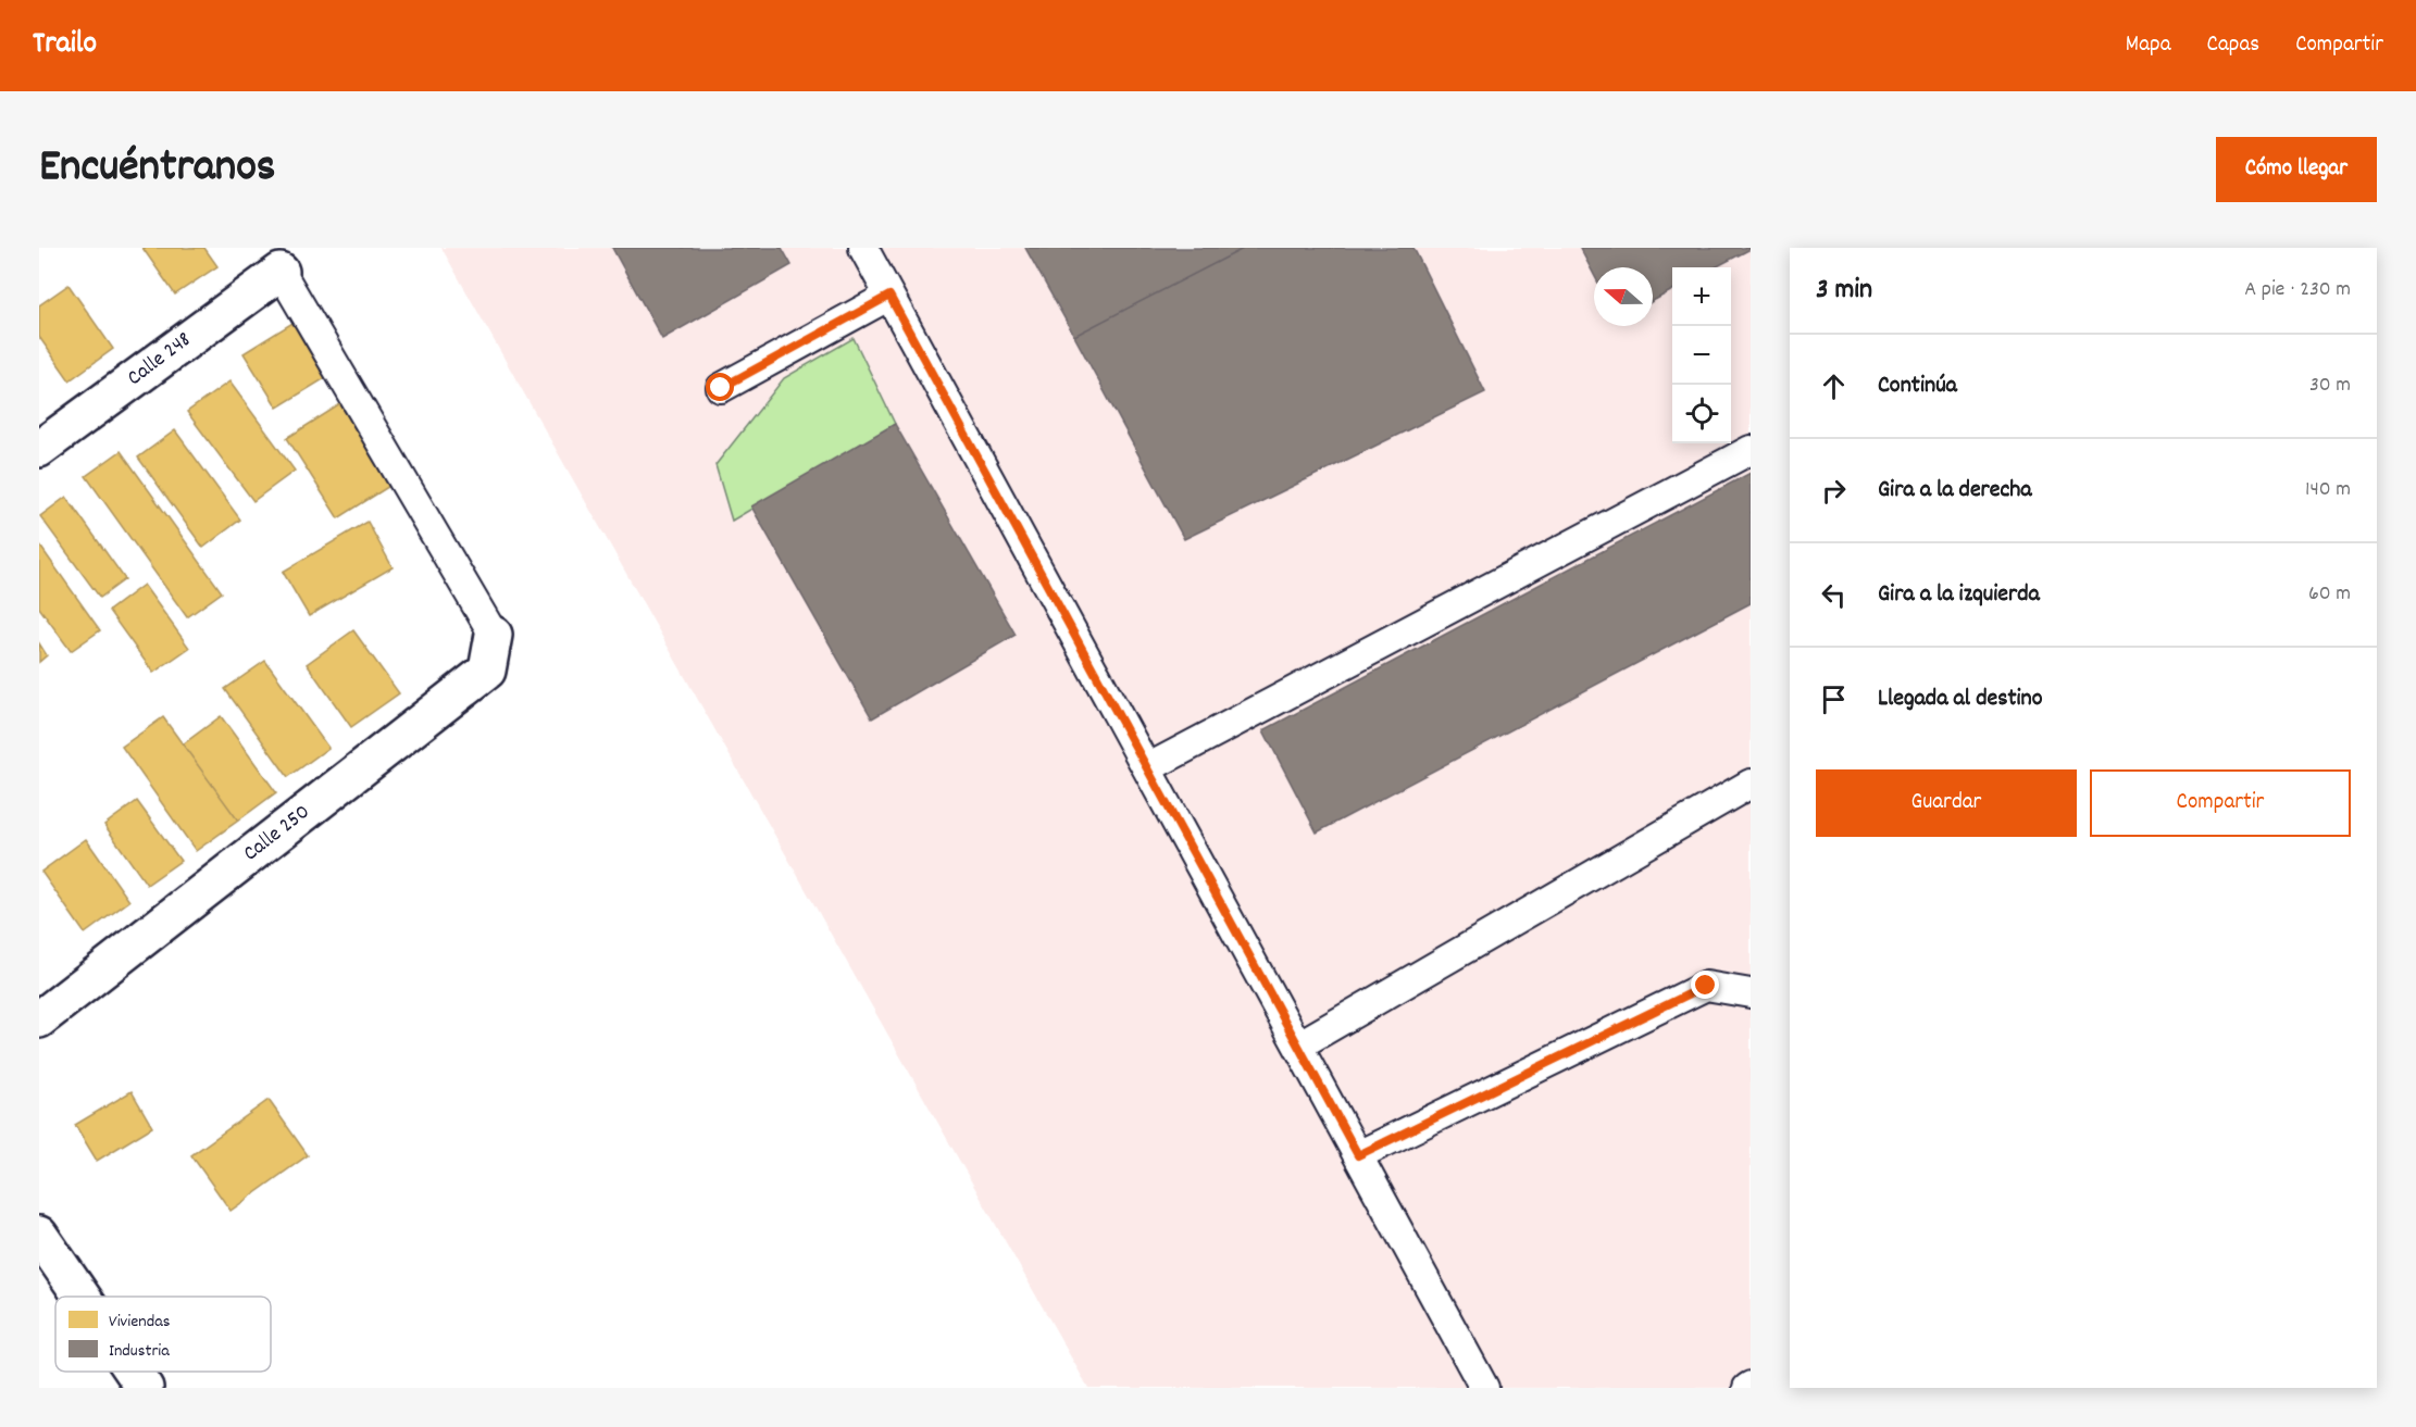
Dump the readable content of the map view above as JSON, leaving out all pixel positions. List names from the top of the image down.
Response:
{
  "streets": {
    "street": ["Calle 248", "Calle 250"]
  },
  "legend": ["Viviendas", "Industria"],
  "north": "left",
  "page": {
    "header": "Trailo",
    "nav": ["Mapa", "Capas", "Compartir"],
    "title": "Encuéntranos",
    "buttons": [
      "Cómo llegar",
      ["Guardar", "Compartir"]
    ],
    "heading": ["3 min", "A pie · 230 m"],
    "map_buttons": ["+", "−"],
    "list": [
      ["Continúa", "30 m"],
      ["Gira a la derecha", "140 m"],
      ["Gira a la izquierda", "60 m"],
      "Llegada al destino"
    ]
  }
}
